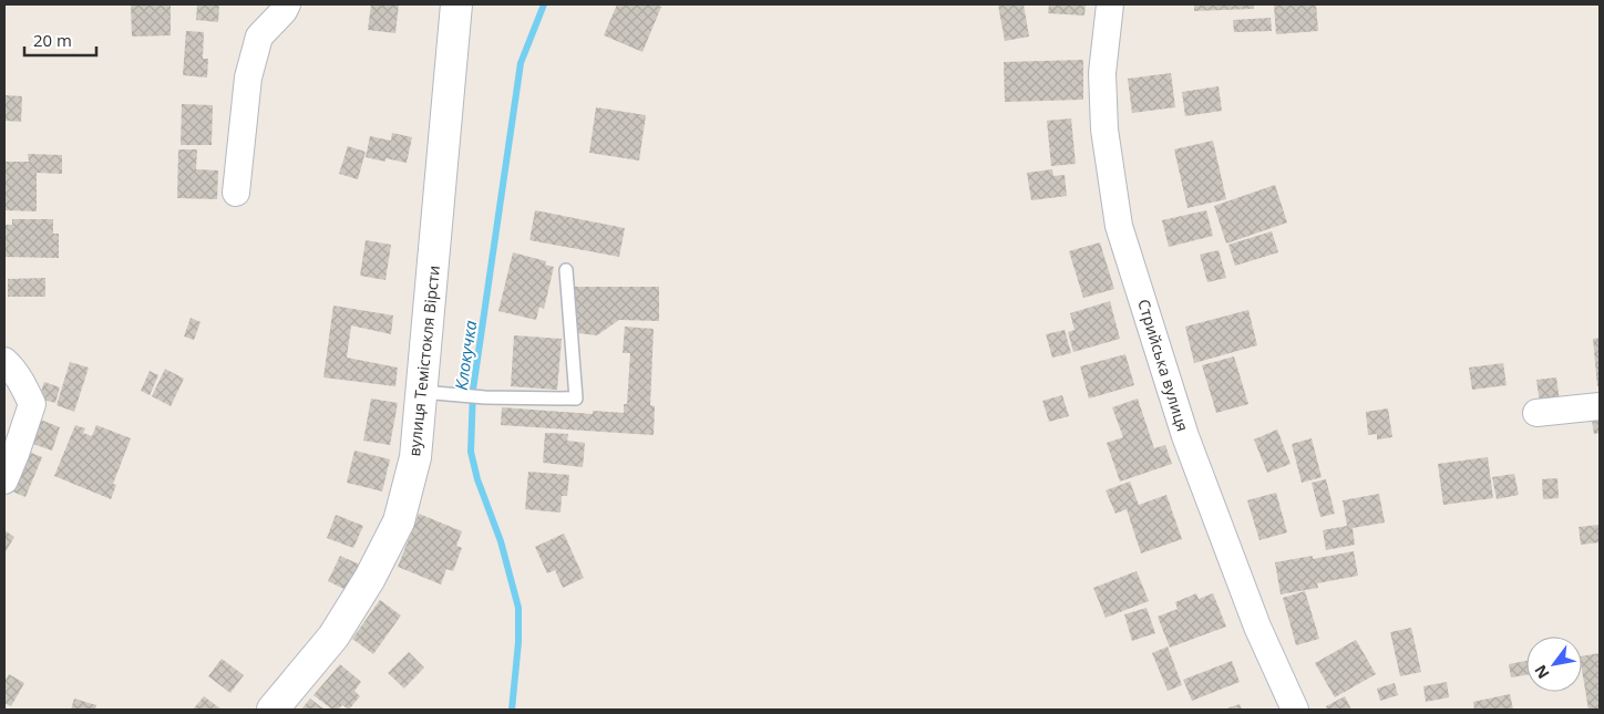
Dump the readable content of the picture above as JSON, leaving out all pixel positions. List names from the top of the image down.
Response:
{
  "streets": {
    "street": ["вулиця Темістокля Вірсти", "Стрийська вулиця"]
  },
  "water": ["Клокучка"],
  "scale_bar": "20 m",
  "north": "bottom left"
}
